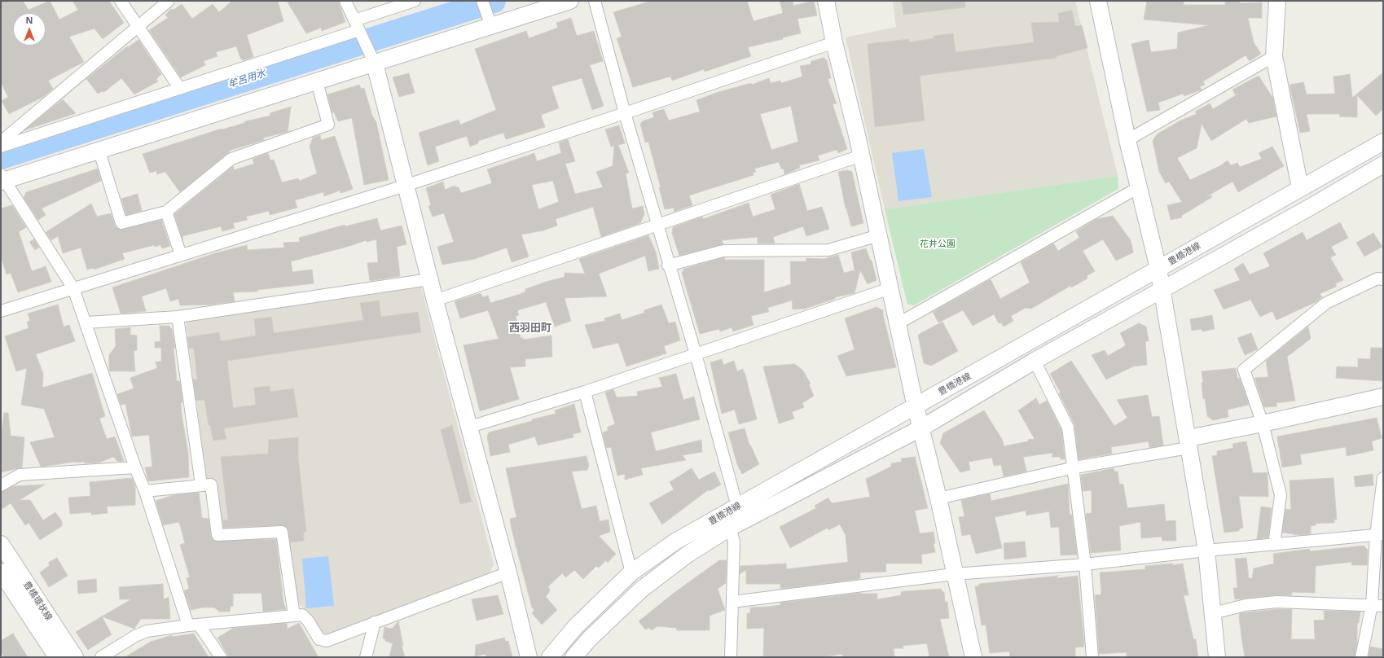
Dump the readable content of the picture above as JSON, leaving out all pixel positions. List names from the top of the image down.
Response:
{
  "streets": {
    "street": ["豊橋港線", "豊橋環状線"]
  },
  "districts": ["西羽田町"],
  "water": ["牟呂用水"],
  "parks": ["花井公園"],
  "north": "top"
}
